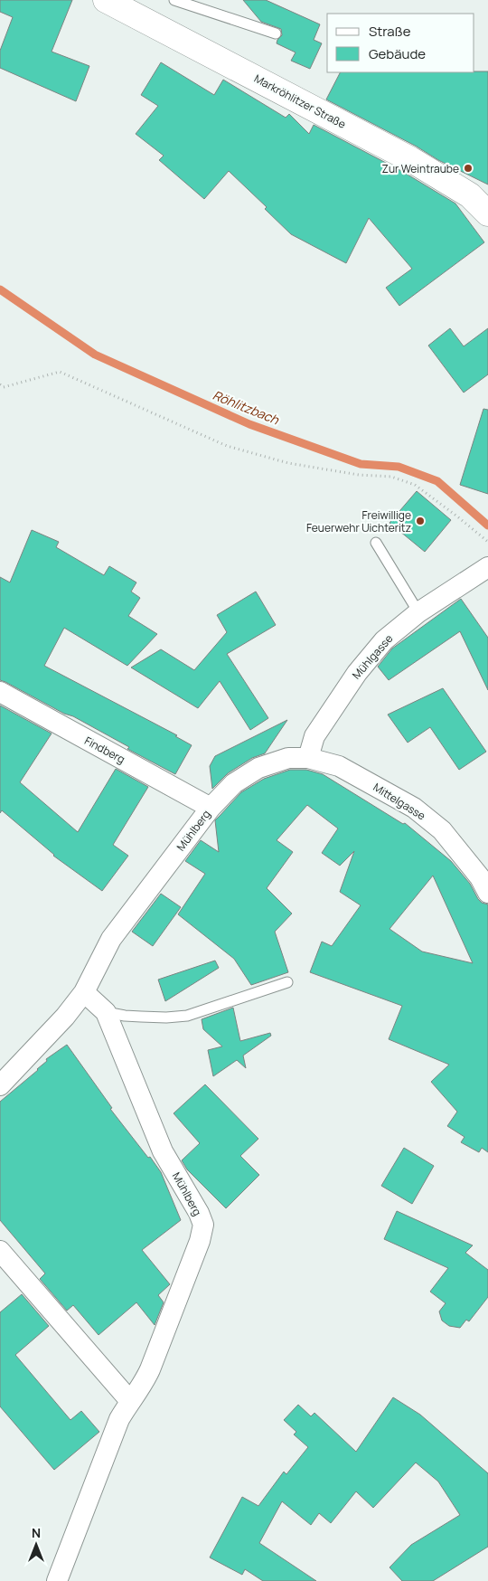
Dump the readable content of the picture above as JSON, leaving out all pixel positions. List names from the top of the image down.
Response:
{
  "streets": {
    "main road": ["Markröhlitzer Straße"],
    "street": [
      "Mühlgasse",
      "Findberg",
      "Mittelgasse",
      "Mühlberg"
    ]
  },
  "crossings": [
    ["Mühlgasse", "Mittelgasse"],
    ["Mühlgasse", "Mühlberg"],
    ["Findberg", "Mühlberg"],
    ["Mittelgasse", "Mühlberg"]
  ],
  "water": ["Röhlitzbach"],
  "places": ["Zur Weintraube", "Freiwillige Feuerwehr Uichteritz"],
  "legend": ["Straße", "Gebäude"],
  "north": "top"
}
